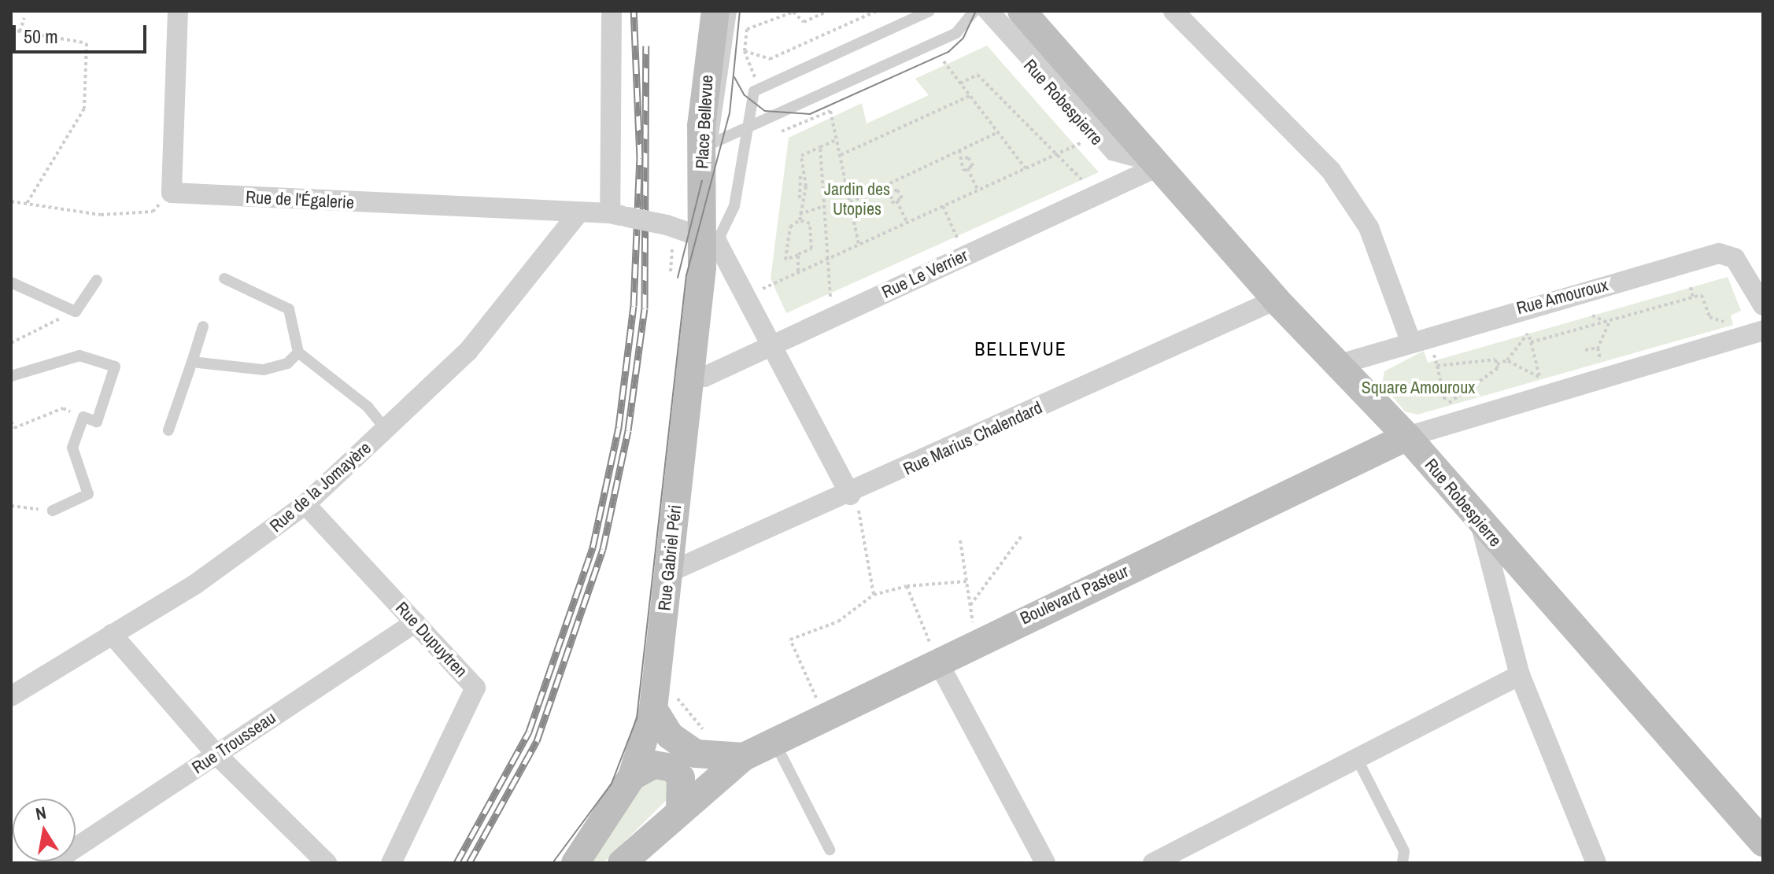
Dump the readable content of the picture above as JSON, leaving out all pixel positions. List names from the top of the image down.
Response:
{
  "streets": {
    "main road": [
      "Rue Robespierre",
      "Place Bellevue",
      "Rue Gabriel Péri",
      "Boulevard Pasteur"
    ],
    "street": [
      "Rue de l'Égalerie",
      "Rue Le Verrier",
      "Rue Amouroux",
      "Rue Marius Chalendard",
      "Rue de la Jomayère",
      "Rue Dupuytren",
      "Rue Trousseau"
    ]
  },
  "crossings": [
    ["Rue Robespierre", "Rue Le Verrier"],
    ["Rue Robespierre", "Rue Amouroux"],
    ["Rue Robespierre", "Rue Marius Chalendard"],
    ["Rue Robespierre", "Boulevard Pasteur"],
    ["Place Bellevue", "Rue de l'Égalerie"],
    ["Place Bellevue", "Rue Gabriel Péri"],
    ["Rue de l'Égalerie", "Rue de la Jomayère"],
    ["Rue de l'Égalerie", "Rue Gabriel Péri"],
    ["Rue Le Verrier", "Rue Gabriel Péri"],
    ["Rue Marius Chalendard", "Rue Gabriel Péri"],
    ["Rue de la Jomayère", "Rue Dupuytren"],
    ["Rue Gabriel Péri", "Boulevard Pasteur"],
    ["Rue Dupuytren", "Rue Trousseau"]
  ],
  "districts": ["BELLEVUE"],
  "parks": ["Jardin des Utopies", "Square Amouroux"],
  "scale_bar": "50 m",
  "north": "top"
}
